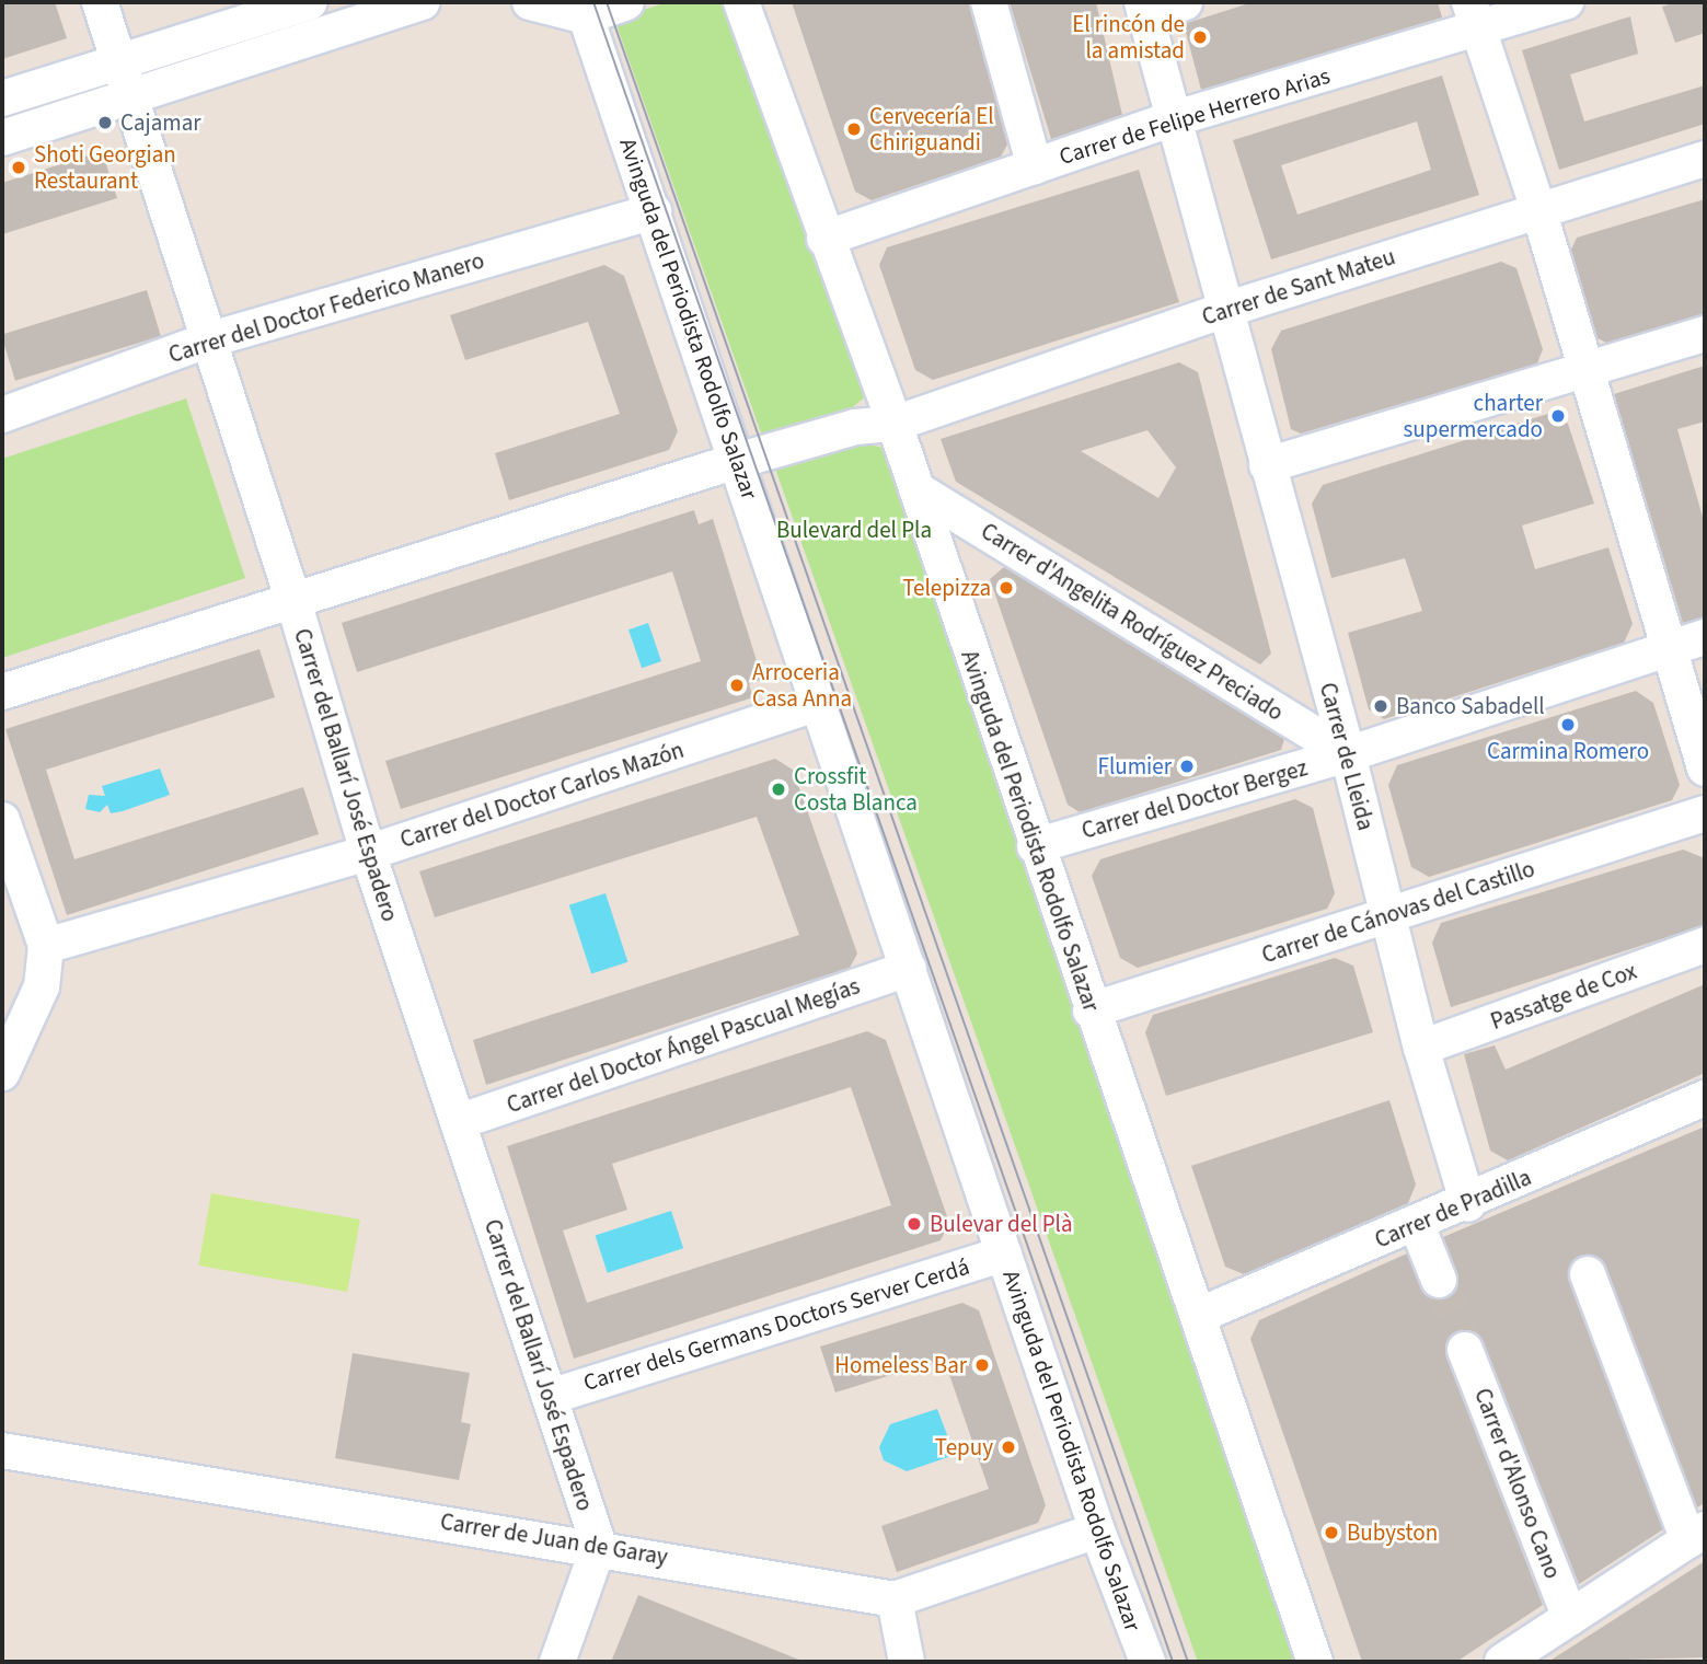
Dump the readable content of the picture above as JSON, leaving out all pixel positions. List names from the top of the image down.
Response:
{
  "streets": {
    "street": [
      "Carrer de Felipe Herrero Arias",
      "Carrer de Sant Mateu",
      "Carrer del Doctor Federico Manero",
      "Avinguda del Periodista Rodolfo Salazar",
      "Carrer d'Angelita Rodríguez Preciado",
      "Carrer de Lleida",
      "Carrer del Ballarí José Espadero",
      "Carrer del Doctor Carlos Mazón",
      "Carrer del Doctor Bergez",
      "Carrer de Cánovas del Castillo",
      "Passatge de Cox",
      "Carrer del Doctor Ángel Pascual Megías",
      "Carrer de Pradilla",
      "Carrer dels Germans Doctors Server Cerdá",
      "Carrer d'Alonso Cano",
      "Carrer de Juan de Garay"
    ]
  },
  "crossings": [
    ["Carrer de Felipe Herrero Arias", "Avinguda del Periodista Rodolfo Salazar"],
    ["Carrer de Felipe Herrero Arias", "Carrer de Lleida"],
    ["Carrer de Sant Mateu", "Avinguda del Periodista Rodolfo Salazar"],
    ["Carrer de Sant Mateu", "Carrer de Lleida"],
    ["Carrer de Sant Mateu", "Carrer del Ballarí José Espadero"],
    ["Carrer del Doctor Federico Manero", "Avinguda del Periodista Rodolfo Salazar"],
    ["Carrer del Doctor Federico Manero", "Carrer del Ballarí José Espadero"],
    ["Avinguda del Periodista Rodolfo Salazar", "Carrer d'Angelita Rodríguez Preciado"],
    ["Avinguda del Periodista Rodolfo Salazar", "Carrer del Doctor Carlos Mazón"],
    ["Avinguda del Periodista Rodolfo Salazar", "Carrer del Doctor Bergez"],
    ["Avinguda del Periodista Rodolfo Salazar", "Carrer de Cánovas del Castillo"],
    ["Avinguda del Periodista Rodolfo Salazar", "Carrer del Doctor Ángel Pascual Megías"],
    ["Avinguda del Periodista Rodolfo Salazar", "Carrer de Pradilla"],
    ["Avinguda del Periodista Rodolfo Salazar", "Carrer dels Germans Doctors Server Cerdá"],
    ["Avinguda del Periodista Rodolfo Salazar", "Carrer de Juan de Garay"],
    ["Carrer d'Angelita Rodríguez Preciado", "Carrer de Lleida"],
    ["Carrer d'Angelita Rodríguez Preciado", "Carrer del Doctor Bergez"],
    ["Carrer de Lleida", "Carrer del Doctor Bergez"],
    ["Carrer de Lleida", "Carrer de Cánovas del Castillo"],
    ["Carrer de Lleida", "Passatge de Cox"],
    ["Carrer de Lleida", "Carrer de Pradilla"],
    ["Carrer del Ballarí José Espadero", "Carrer del Doctor Carlos Mazón"],
    ["Carrer del Ballarí José Espadero", "Carrer del Doctor Ángel Pascual Megías"],
    ["Carrer del Ballarí José Espadero", "Carrer dels Germans Doctors Server Cerdá"],
    ["Carrer del Ballarí José Espadero", "Carrer de Juan de Garay"]
  ],
  "parks": ["Bulevard del Pla"],
  "places": [
    "El rincón de la amistad",
    "Cajamar",
    "Cervecería El Chiriguandi",
    "Shoti Georgian Restaurant",
    "charter supermercado",
    "Telepizza",
    "Arroceria Casa Anna",
    "Banco Sabadell",
    "Carmina Romero",
    "Flumier",
    "Crossfit Costa Blanca",
    "Bulevar del Plà",
    "Homeless Bar",
    "Tepuy",
    "Bubyston"
  ]
}
